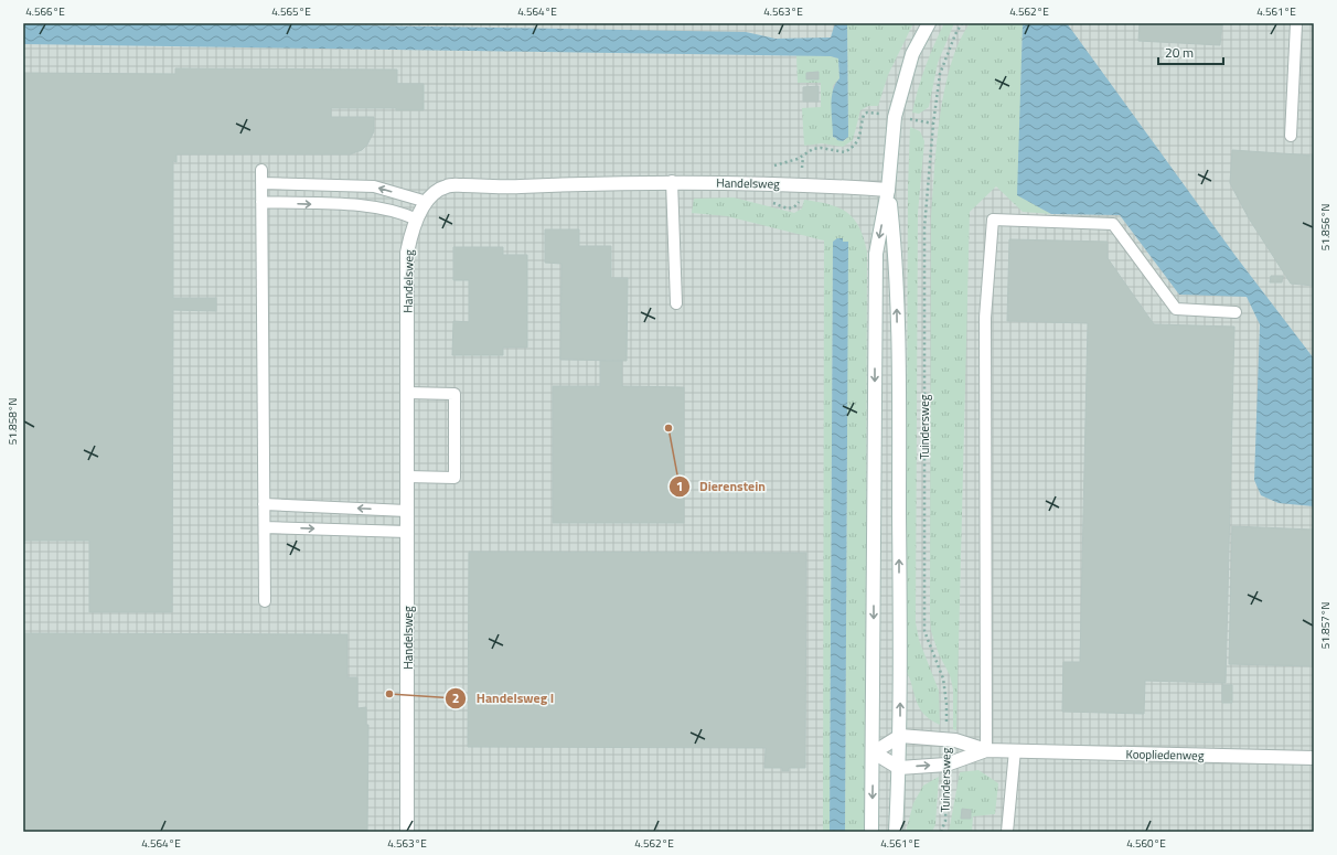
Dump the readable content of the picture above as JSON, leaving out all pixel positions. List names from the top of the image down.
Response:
{
  "streets": {
    "street": ["Handelsweg", "Tuindersweg", "Koopliedenweg"]
  },
  "crossings": [
    ["Handelsweg", "Tuindersweg"],
    ["Tuindersweg", "Koopliedenweg"]
  ],
  "places": ["Dierenstein", "Handelsweg I"],
  "scale_bar": "20 m",
  "coordinates": [
    "4.566°E",
    "4.565°E",
    "4.564°E",
    "4.563°E",
    "4.562°E",
    "4.561°E",
    "51.856°N",
    "51.858°N",
    "51.857°N",
    "4.560°E"
  ]
}
